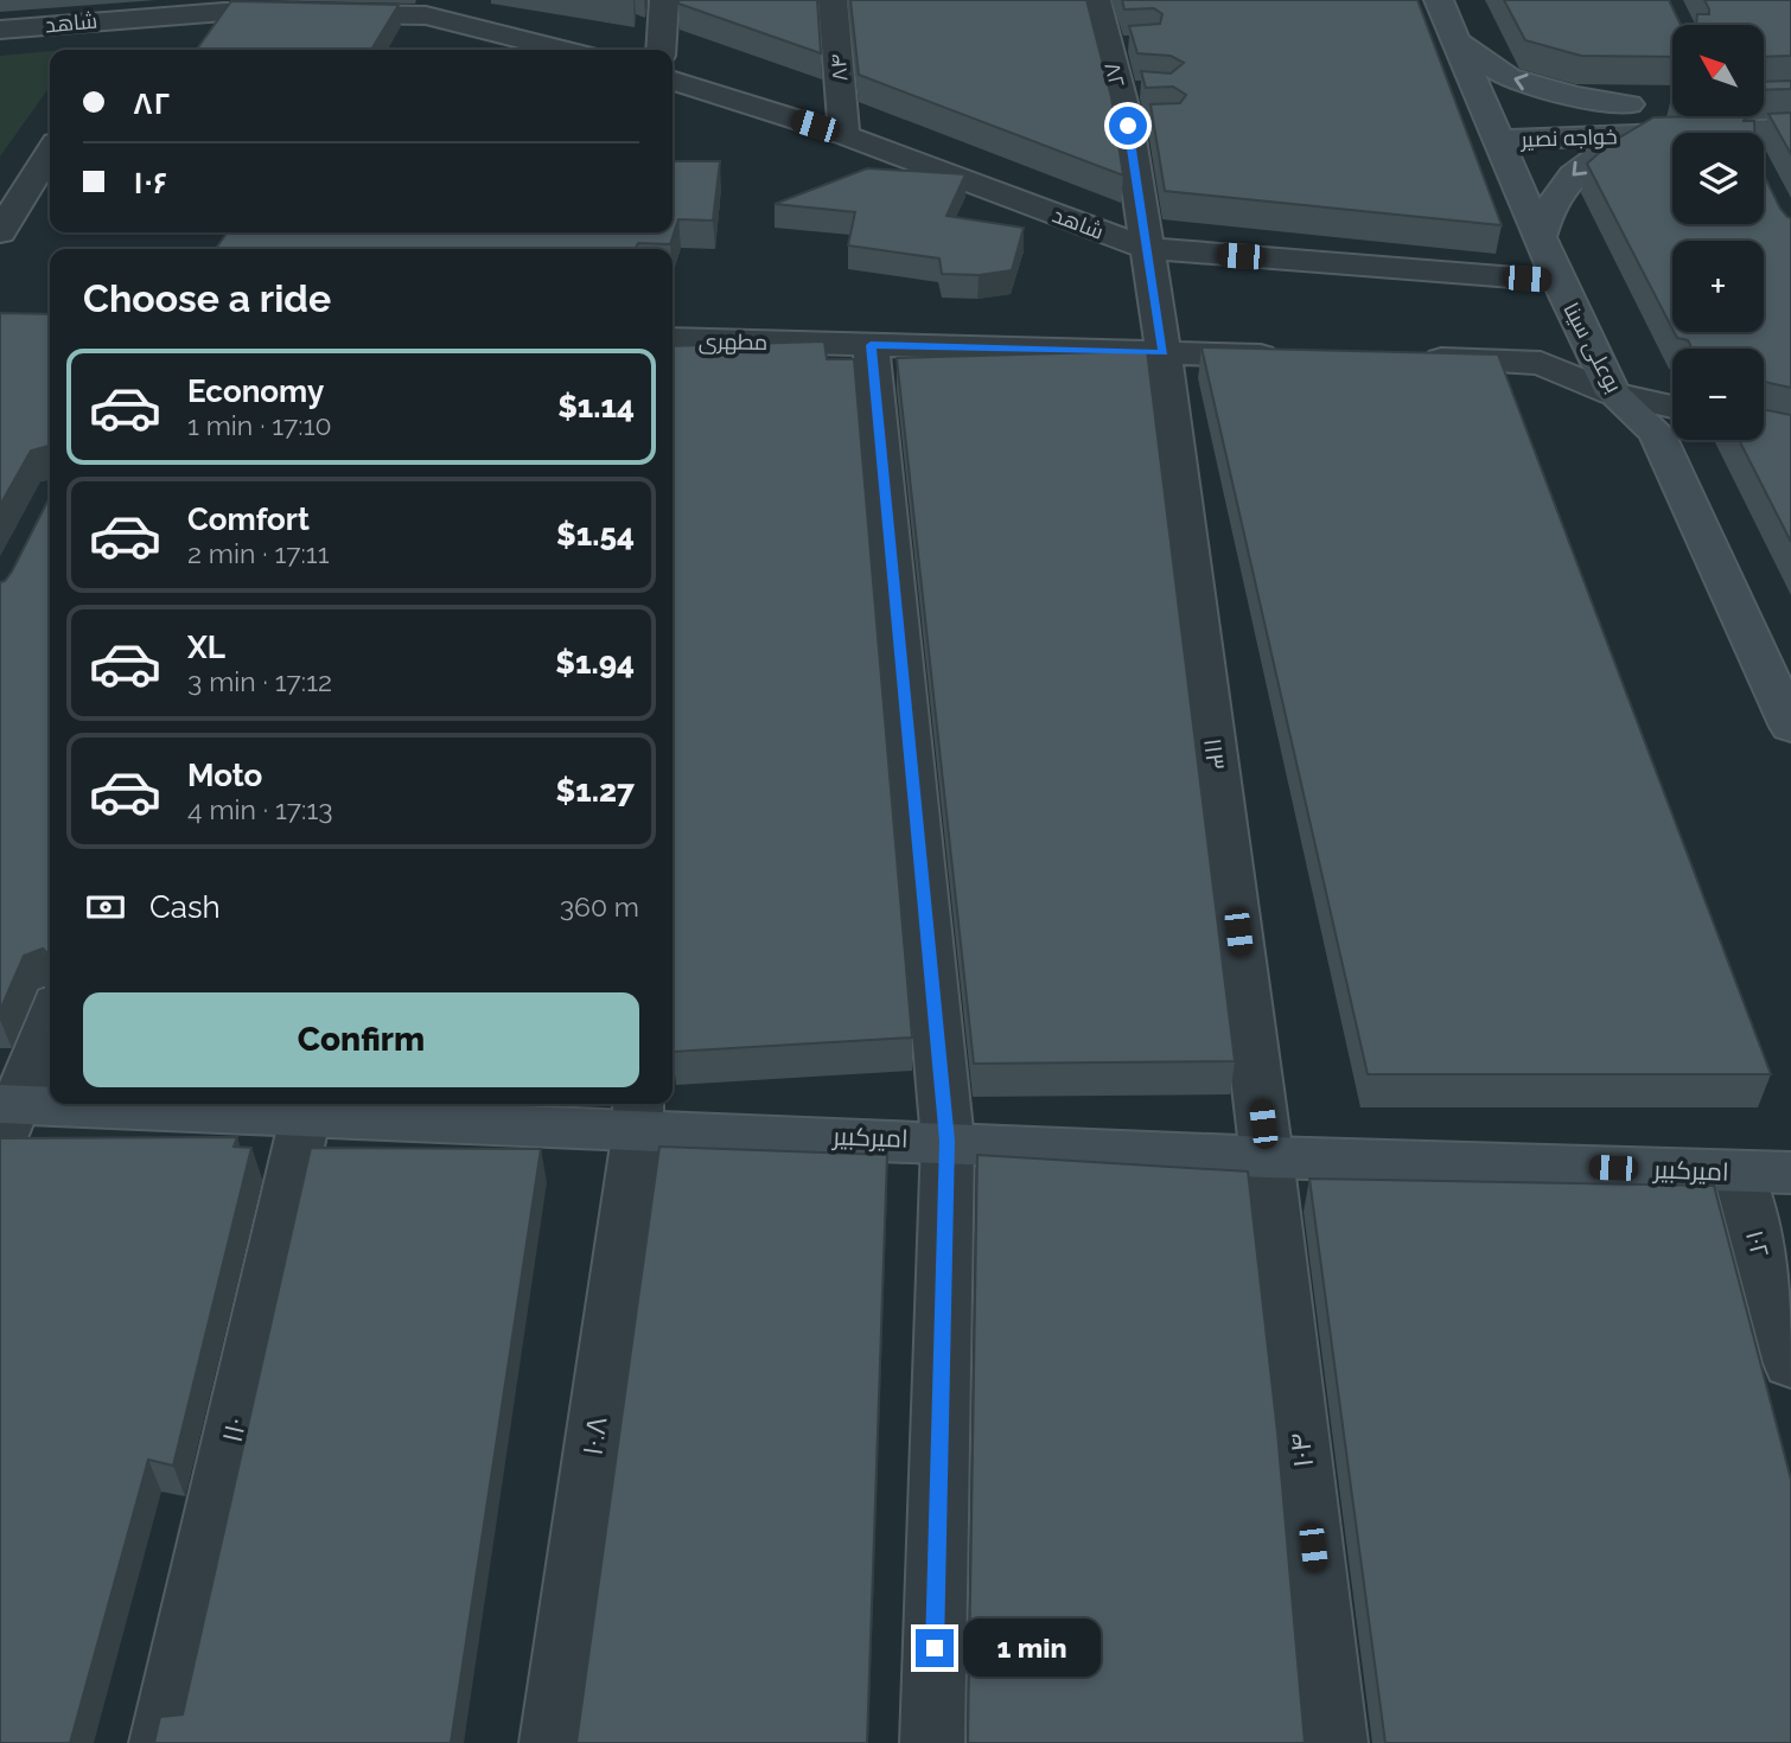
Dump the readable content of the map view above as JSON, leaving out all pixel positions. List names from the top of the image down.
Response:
{
  "streets": {
    "main road": ["خواجه نصیر", "بوعلی سینا", "امیرکبیر"],
    "street": [
      "شاهد",
      "۸۴",
      "۸۲",
      "مطهری",
      "۱۱۳",
      "۱۰۲",
      "۱۱۰",
      "۱۰.۸",
      "۱۰۴"
    ]
  },
  "crossings": [
    ["شاهد", "۸۴"],
    ["شاهد", "۸۲"],
    ["شاهد", "بوعلی سینا"],
    ["۸۲", "مطهری"],
    ["۸۲", "۱۱۳"],
    ["خواجه نصیر", "بوعلی سینا"],
    ["مطهری", "۱۱۳"],
    ["۱۱۳", "امیرکبیر"],
    ["۱۱۳", "۱۰۴"],
    ["امیرکبیر", "۱۰۲"],
    ["امیرکبیر", "۱۱۰"],
    ["امیرکبیر", "۱۰.۸"],
    ["امیرکبیر", "۱۰۴"]
  ],
  "north": "top left",
  "page": {
    "map_buttons": ["+", "−"],
    "banner": ["۸۲", "۱۰۶"],
    "heading": "Choose a ride",
    "list": [
      {
        "name": "Economy",
        "note": "1 min · 17:10",
        "value": "$1.14"
      },
      {
        "name": "Comfort",
        "note": "2 min · 17:11",
        "value": "$1.54"
      },
      {
        "name": "XL",
        "note": "3 min · 17:12",
        "value": "$1.94"
      },
      {
        "name": "Moto",
        "note": "4 min · 17:13",
        "value": "$1.27"
      }
    ],
    "pay": ["Cash", "360 m"],
    "buttons": "Confirm",
    "bubble": "1 min"
  }
}
